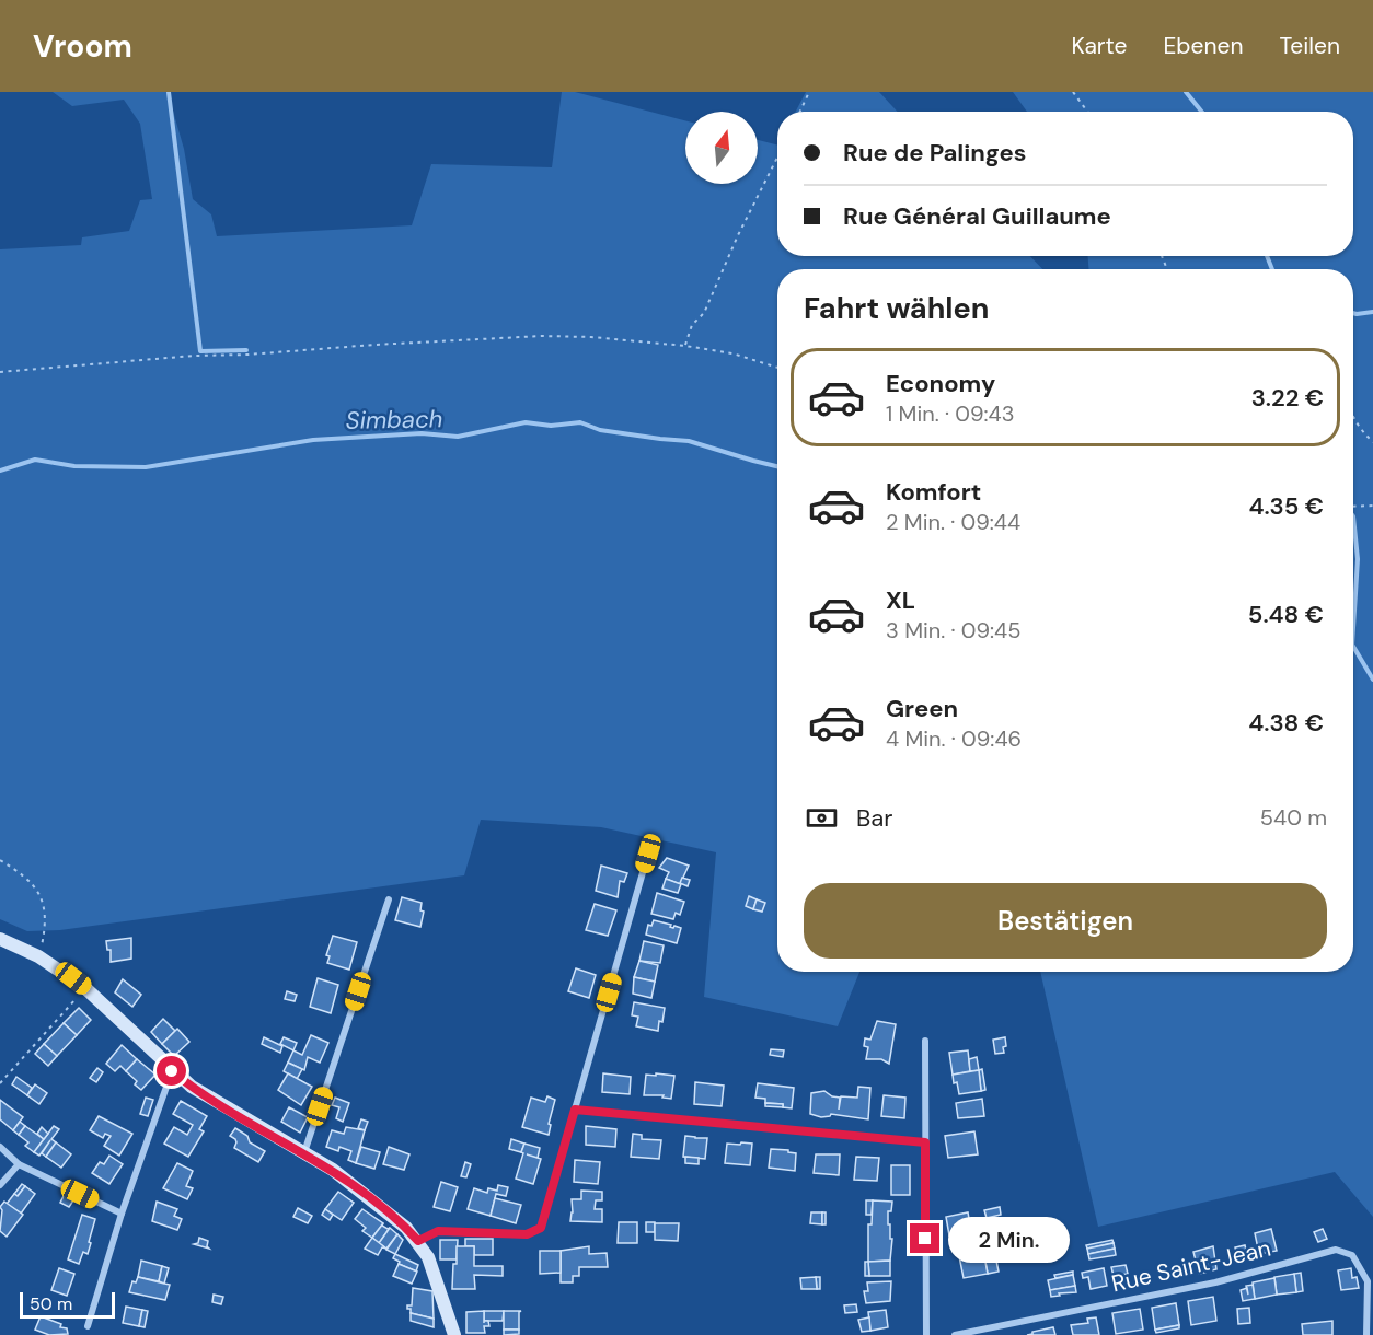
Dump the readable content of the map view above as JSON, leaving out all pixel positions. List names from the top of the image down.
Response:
{
  "streets": {
    "street": ["Rue Saint-Jean"]
  },
  "water": ["Simbach"],
  "scale_bar": "50 m",
  "north": "top",
  "page": {
    "header": "Vroom",
    "nav": ["Karte", "Ebenen", "Teilen"],
    "banner": ["Rue de Palinges", "Rue Général Guillaume"],
    "heading": "Fahrt wählen",
    "list": [
      {
        "name": "Economy",
        "note": "1 Min. · 09:43",
        "value": "3.22 €"
      },
      {
        "name": "Komfort",
        "note": "2 Min. · 09:44",
        "value": "4.35 €"
      },
      {
        "name": "XL",
        "note": "3 Min. · 09:45",
        "value": "5.48 €"
      },
      {
        "name": "Green",
        "note": "4 Min. · 09:46",
        "value": "4.38 €"
      }
    ],
    "pay": ["Bar", "540 m"],
    "buttons": "Bestätigen",
    "bubble": "2 Min.",
    "scale": "50 m"
  }
}
